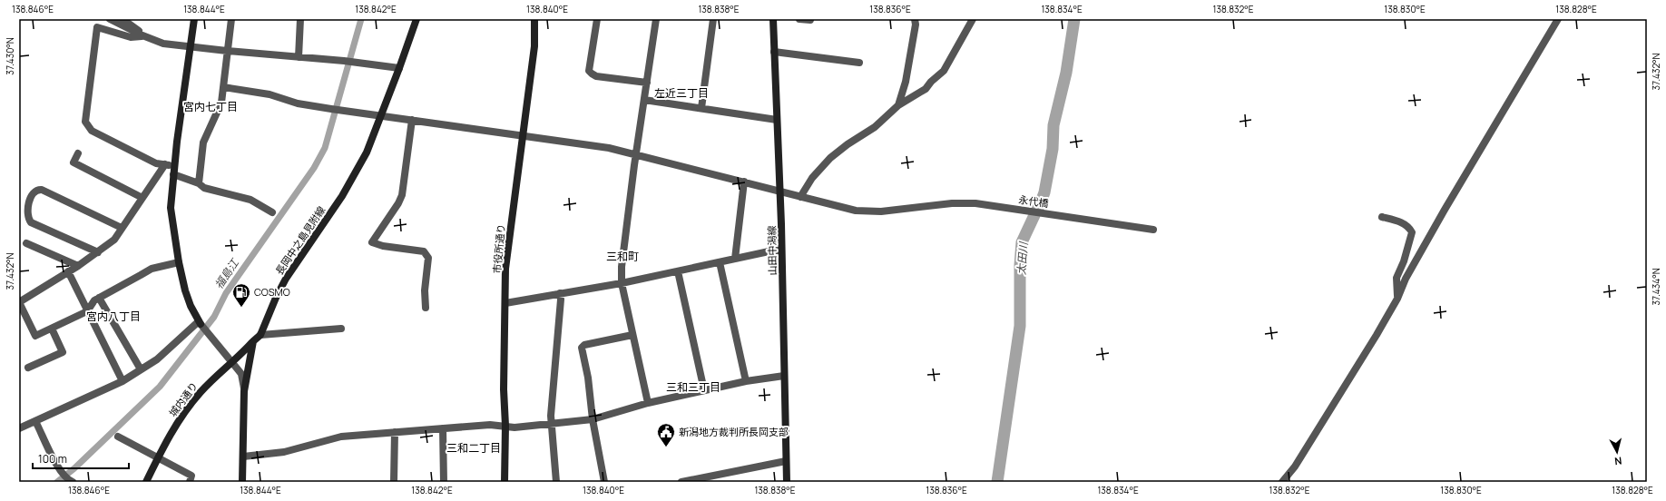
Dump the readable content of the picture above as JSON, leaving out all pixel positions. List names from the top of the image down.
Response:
{
  "streets": {
    "main road": [
      "長岡中之島見附線",
      "市役所通り",
      "山田中潟線",
      "城内通り"
    ],
    "street": ["永代橋"]
  },
  "crossings": [
    ["永代橋", "長岡中之島見附線"],
    ["永代橋", "市役所通り"],
    ["永代橋", "山田中潟線"],
    ["長岡中之島見附線", "城内通り"]
  ],
  "districts": [
    "左近三丁目",
    "宮内七丁目",
    "三和町",
    "宮内八丁目",
    "三和三丁目",
    "三和二丁目"
  ],
  "water": ["太田川", "福島江"],
  "places": {
    "fuel station": ["COSMO"],
    "public building": ["新潟地方裁判所長岡支部"]
  },
  "scale_bar": "100 m",
  "north": "bottom",
  "coordinates": [
    "138.846°E",
    "138.844°E",
    "138.842°E",
    "138.840°E",
    "138.838°E",
    "138.836°E",
    "138.834°E",
    "138.832°E",
    "138.830°E",
    "138.828°E",
    "37.430°N",
    "37.432°N",
    "37.434°N"
  ]
}
